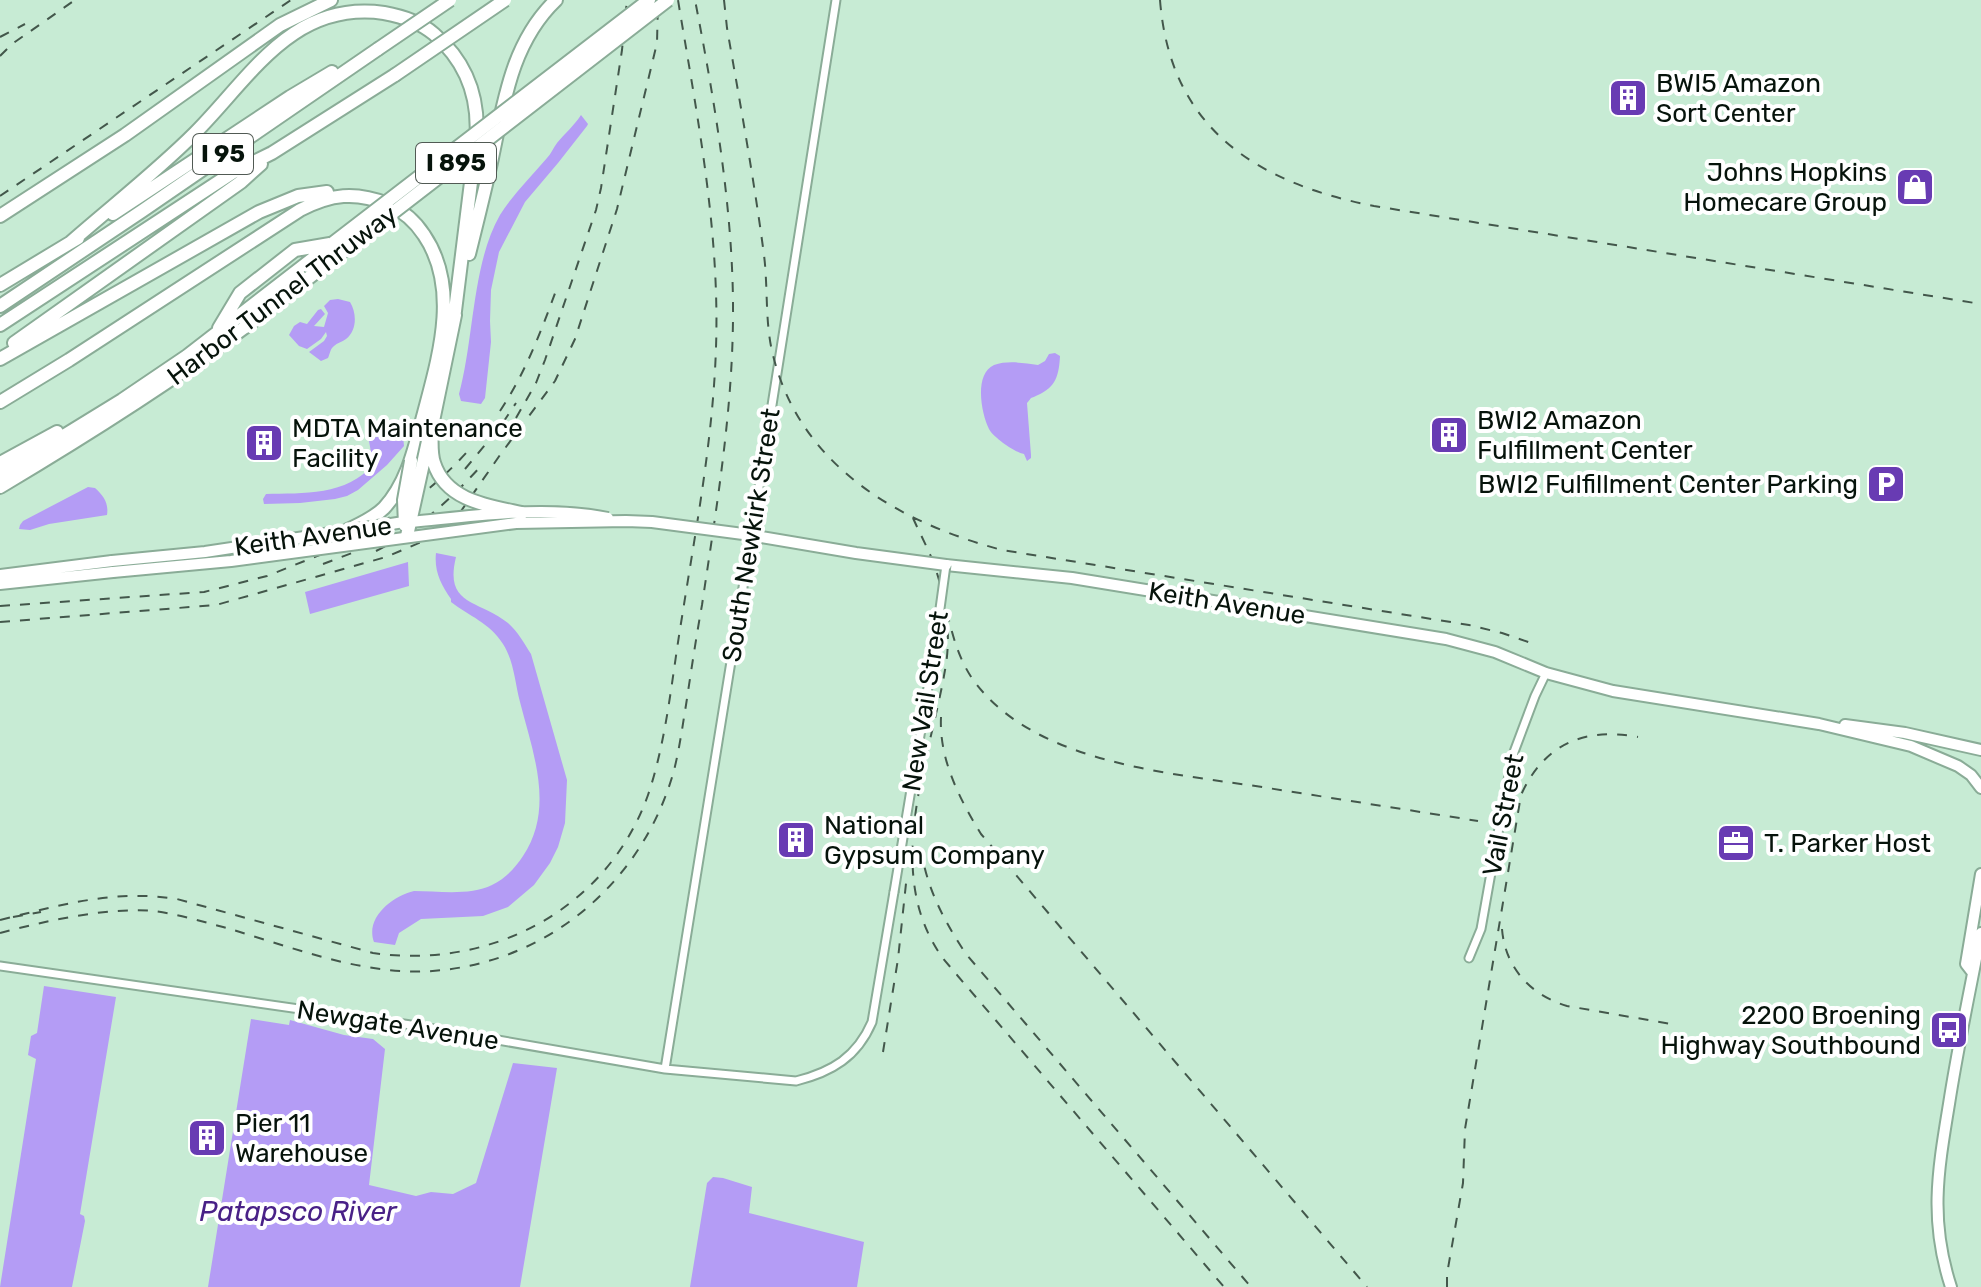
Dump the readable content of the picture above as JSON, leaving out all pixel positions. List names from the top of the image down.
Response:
{
  "streets": {
    "highway": ["I 95", "I 895", "Harbor Tunnel Thruway"],
    "main road": ["Keith Avenue"],
    "street": [
      "South Newkirk Street",
      "New Vail Street",
      "Vail Street",
      "Newgate Avenue"
    ]
  },
  "crossings": [
    ["South Newkirk Street", "Newgate Avenue"],
    ["Keith Avenue", "New Vail Street"],
    ["Keith Avenue", "Vail Street"],
    ["New Vail Street", "Newgate Avenue"]
  ],
  "water": ["Patapsco River"],
  "places": {
    "building": [
      "BWI5 Amazon Sort Center",
      "BWI2 Amazon Fulfillment Center",
      "MDTA Maintenance Facility",
      "National Gypsum Company",
      "Pier 11 Warehouse"
    ],
    "shop": ["Johns Hopkins Homecare Group"],
    "parking": ["BWI2 Fulfillment Center Parking"],
    "office": ["T. Parker Host"],
    "bus stop": ["2200 Broening Highway Southbound"]
  }
}
